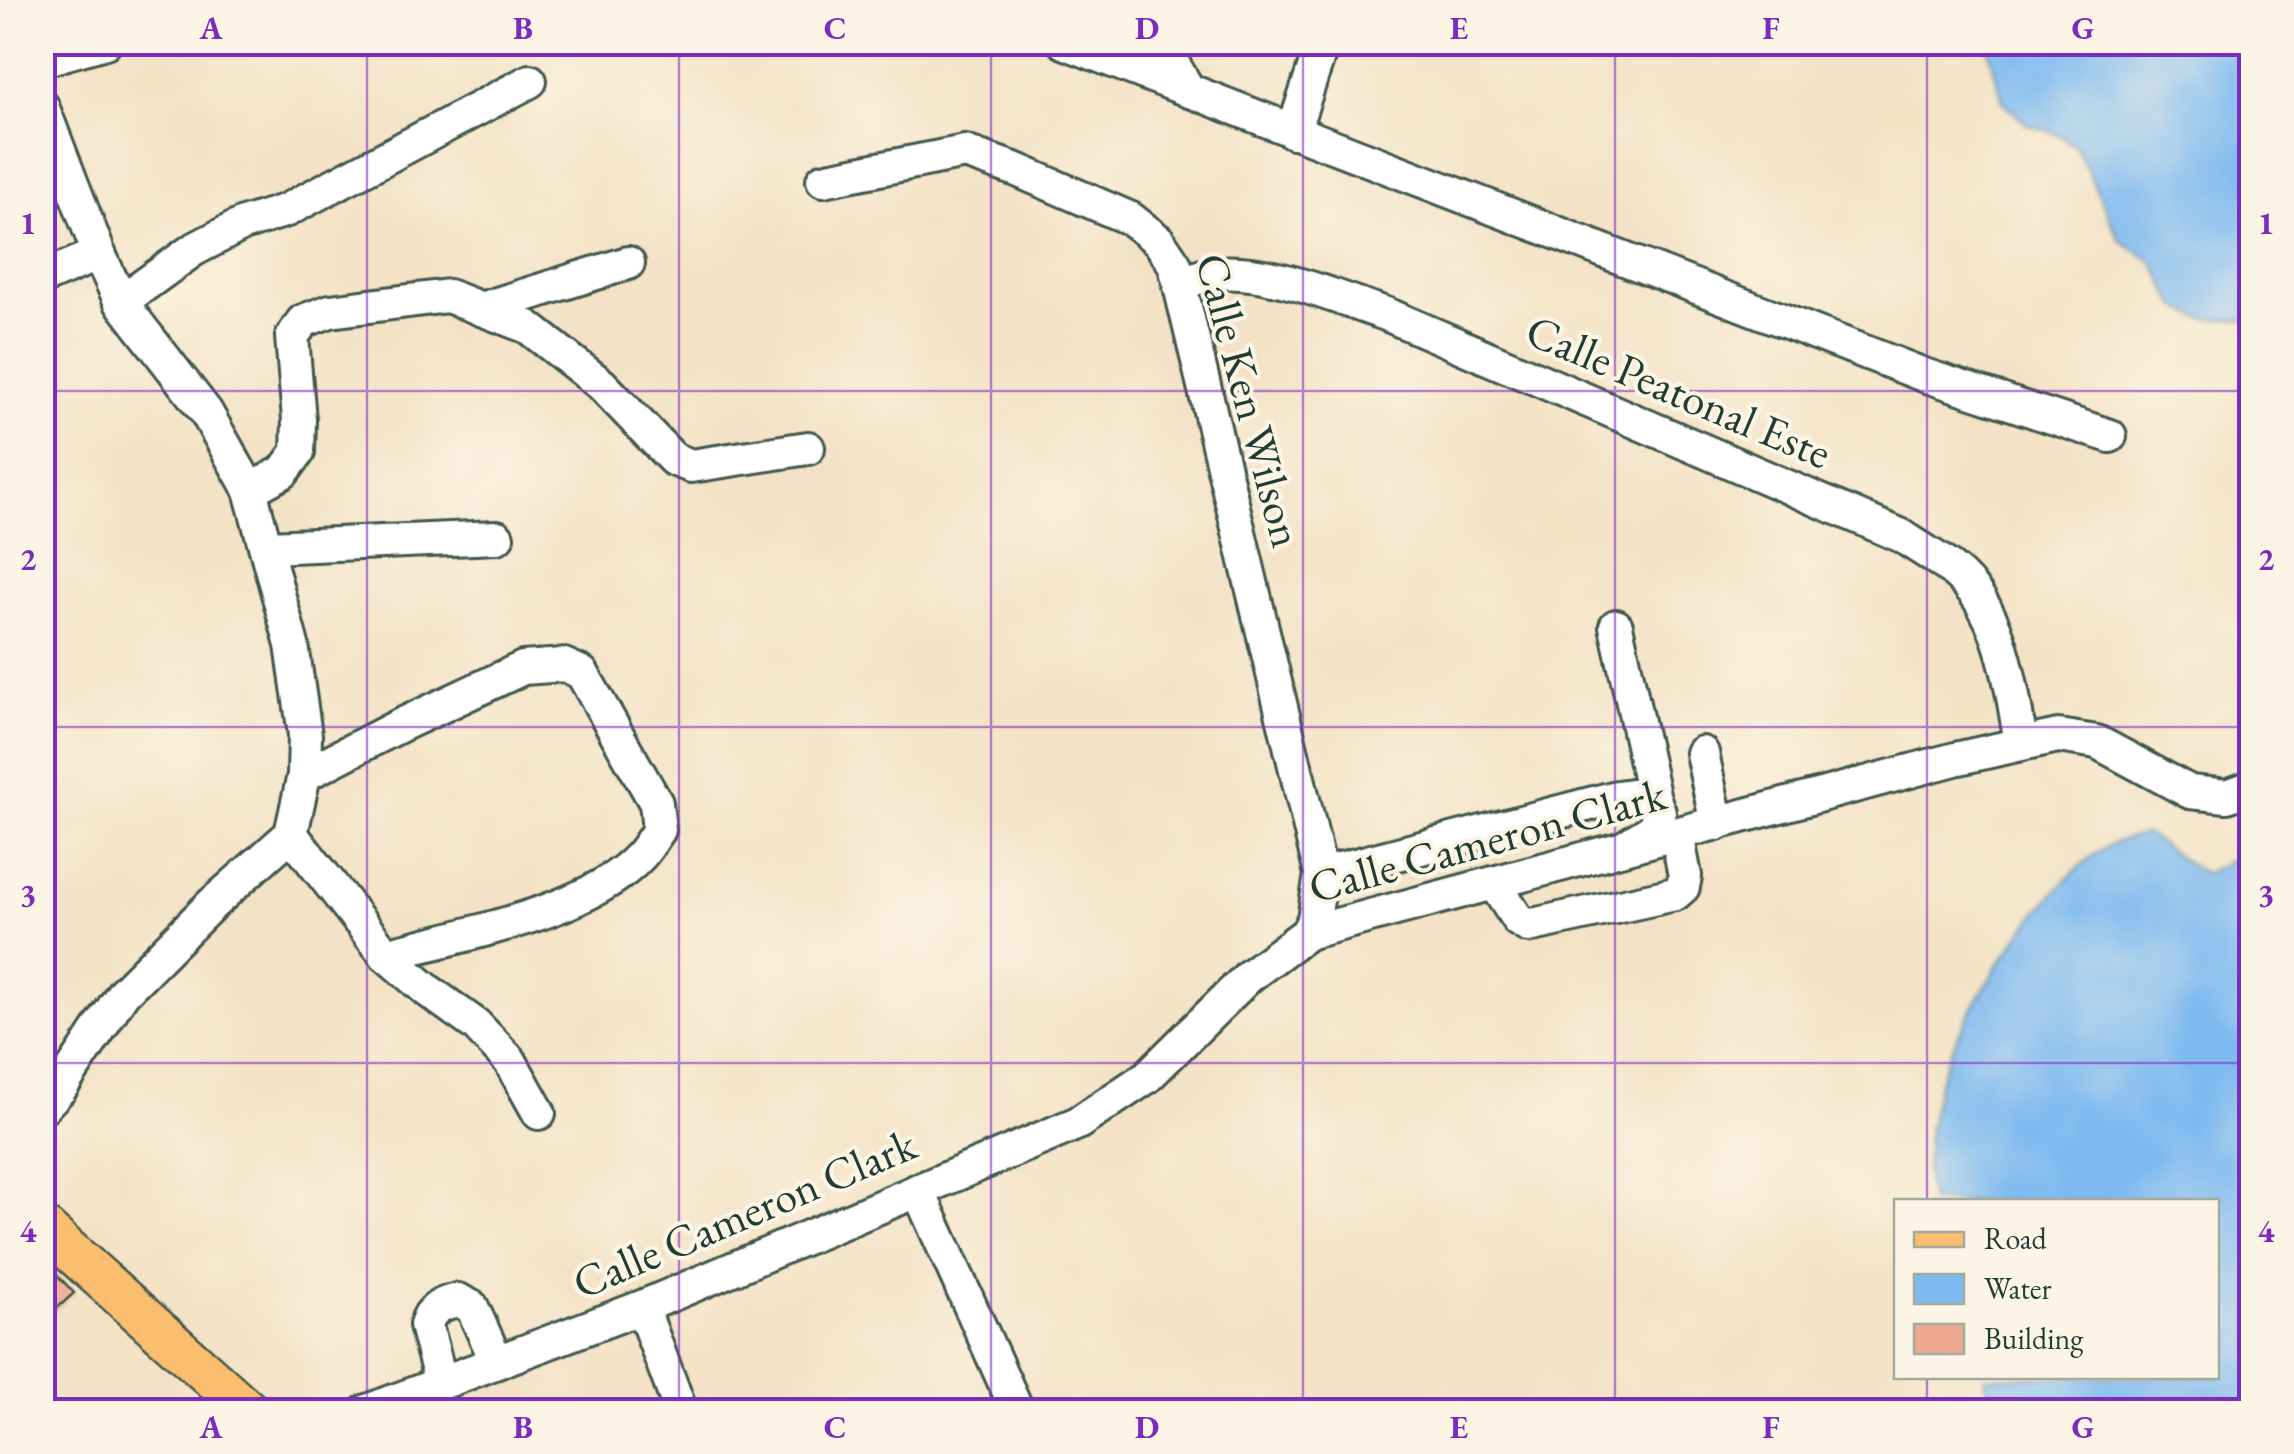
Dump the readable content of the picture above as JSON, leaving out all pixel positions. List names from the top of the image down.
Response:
{
  "streets": {
    "street": ["Calle Peatonal Este", "Calle Ken Wilson", "Calle Cameron Clark"]
  },
  "crossings": [
    ["Calle Peatonal Este", "Calle Ken Wilson"],
    ["Calle Peatonal Este", "Calle Cameron Clark"],
    ["Calle Ken Wilson", "Calle Cameron Clark"]
  ],
  "legend": ["Road", "Water", "Building"],
  "grid": {
    "columns": [
      "A",
      "B",
      "C",
      "D",
      "E",
      "F",
      "G"
    ],
    "rows": [
      "1",
      "2",
      "3",
      "4"
    ]
  }
}
